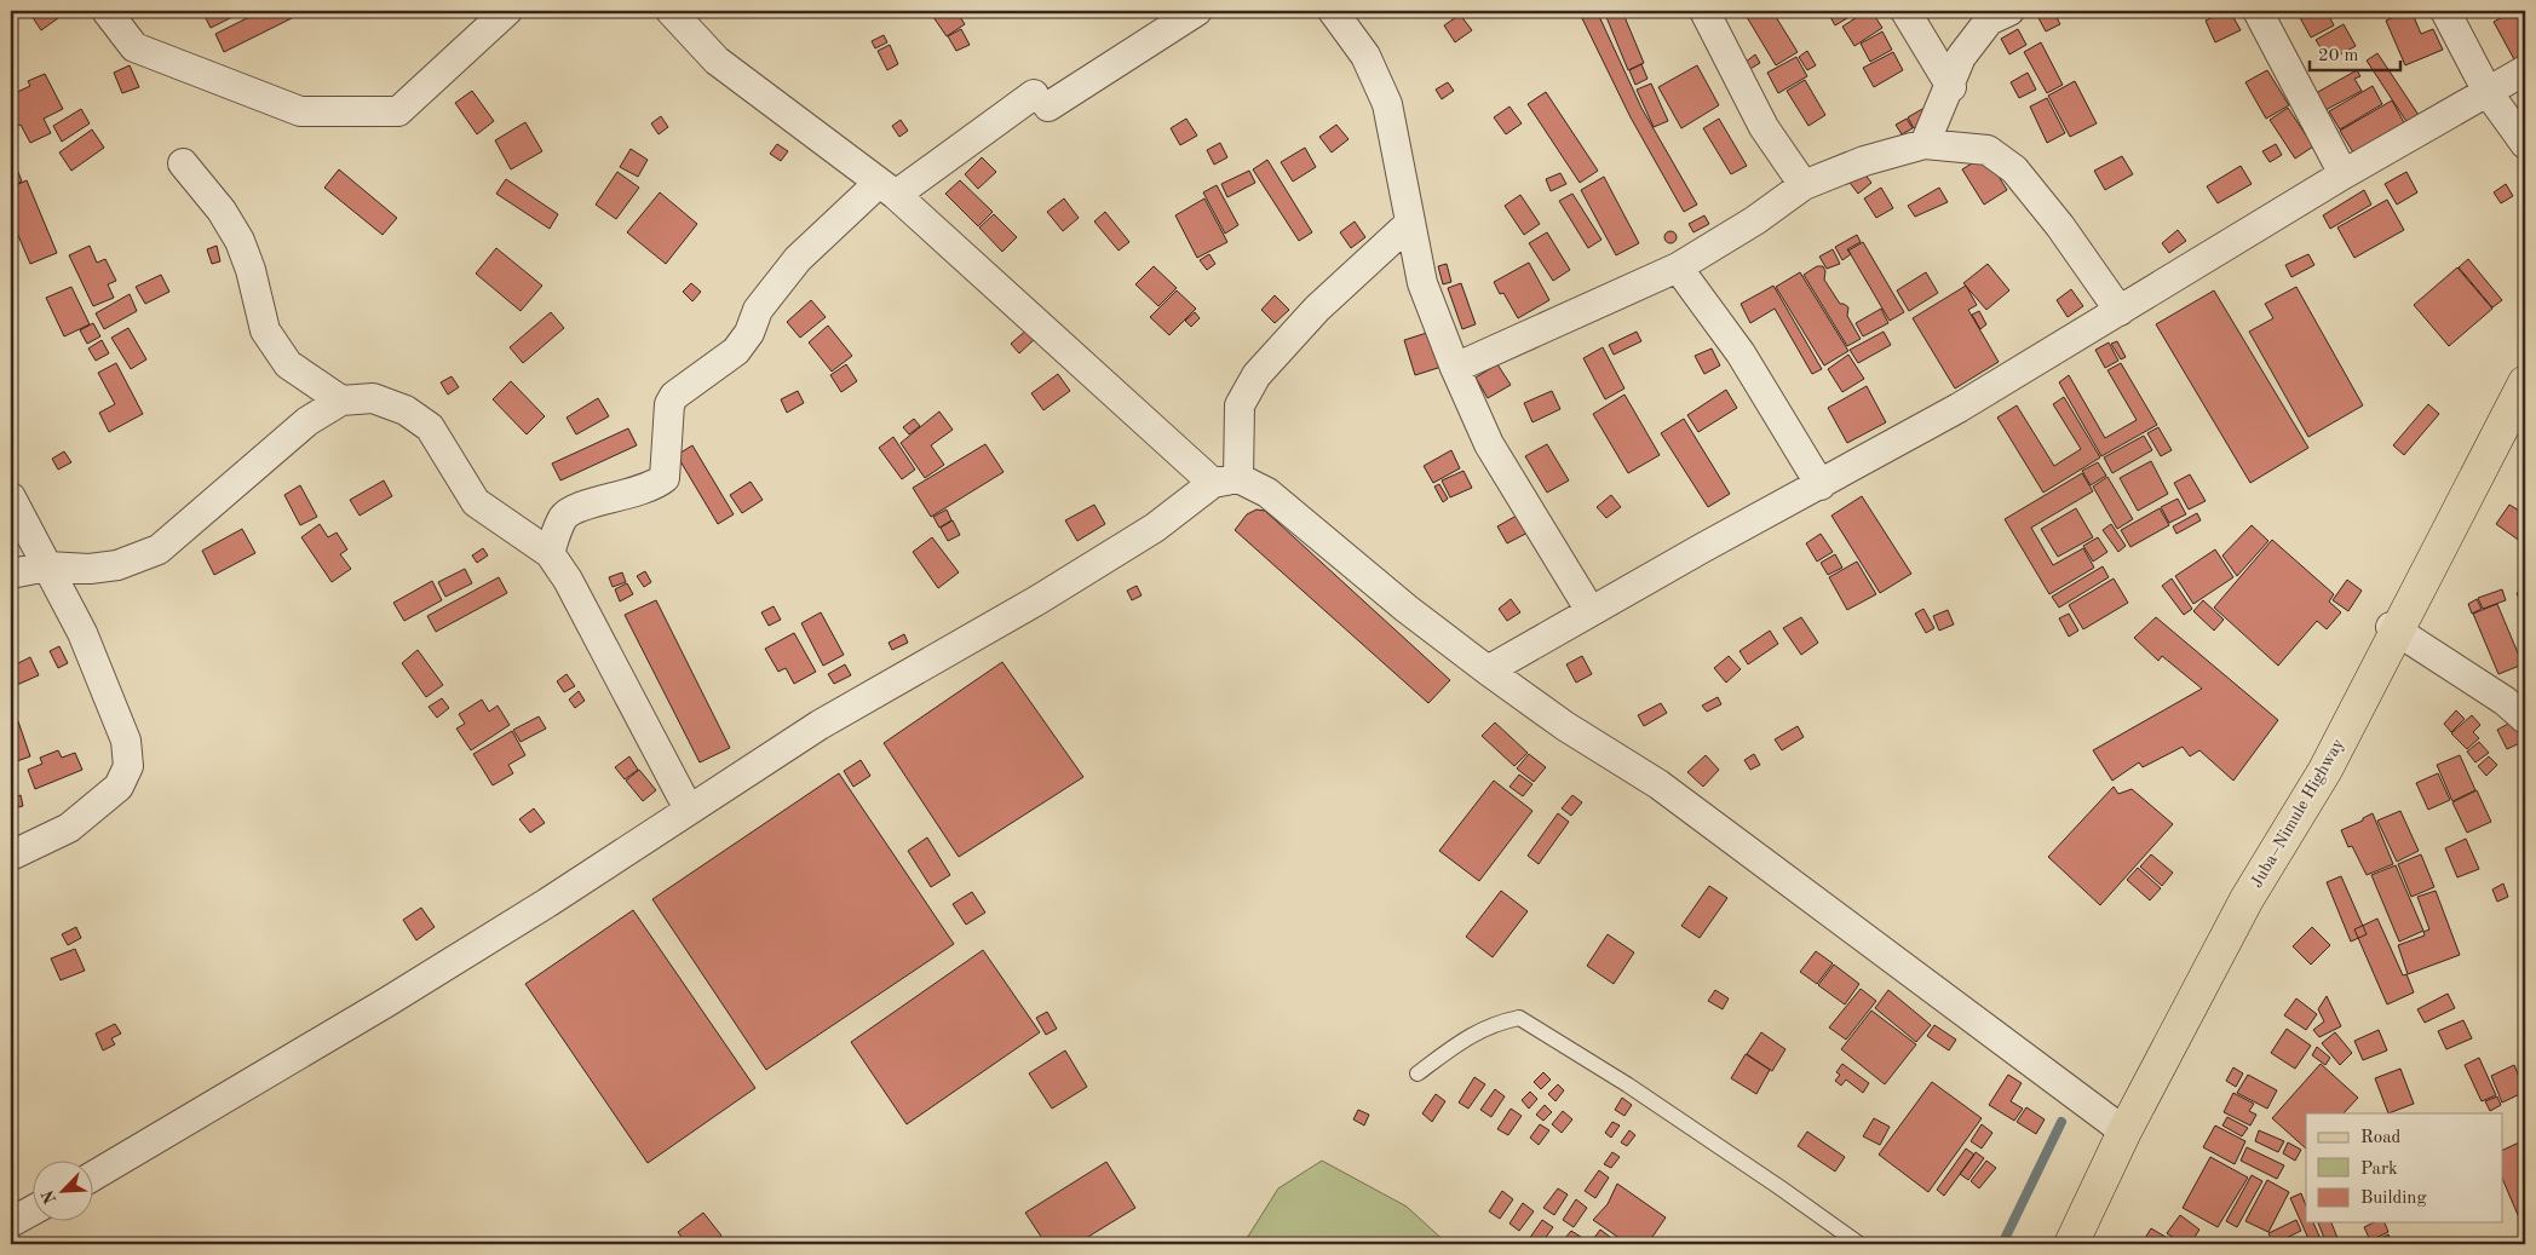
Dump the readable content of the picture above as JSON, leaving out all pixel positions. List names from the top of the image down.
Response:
{
  "streets": {
    "main road": ["Juba–Nimule Highway"]
  },
  "legend": ["Road", "Park", "Building"],
  "scale_bar": "20 m",
  "north": "bottom left"
}
